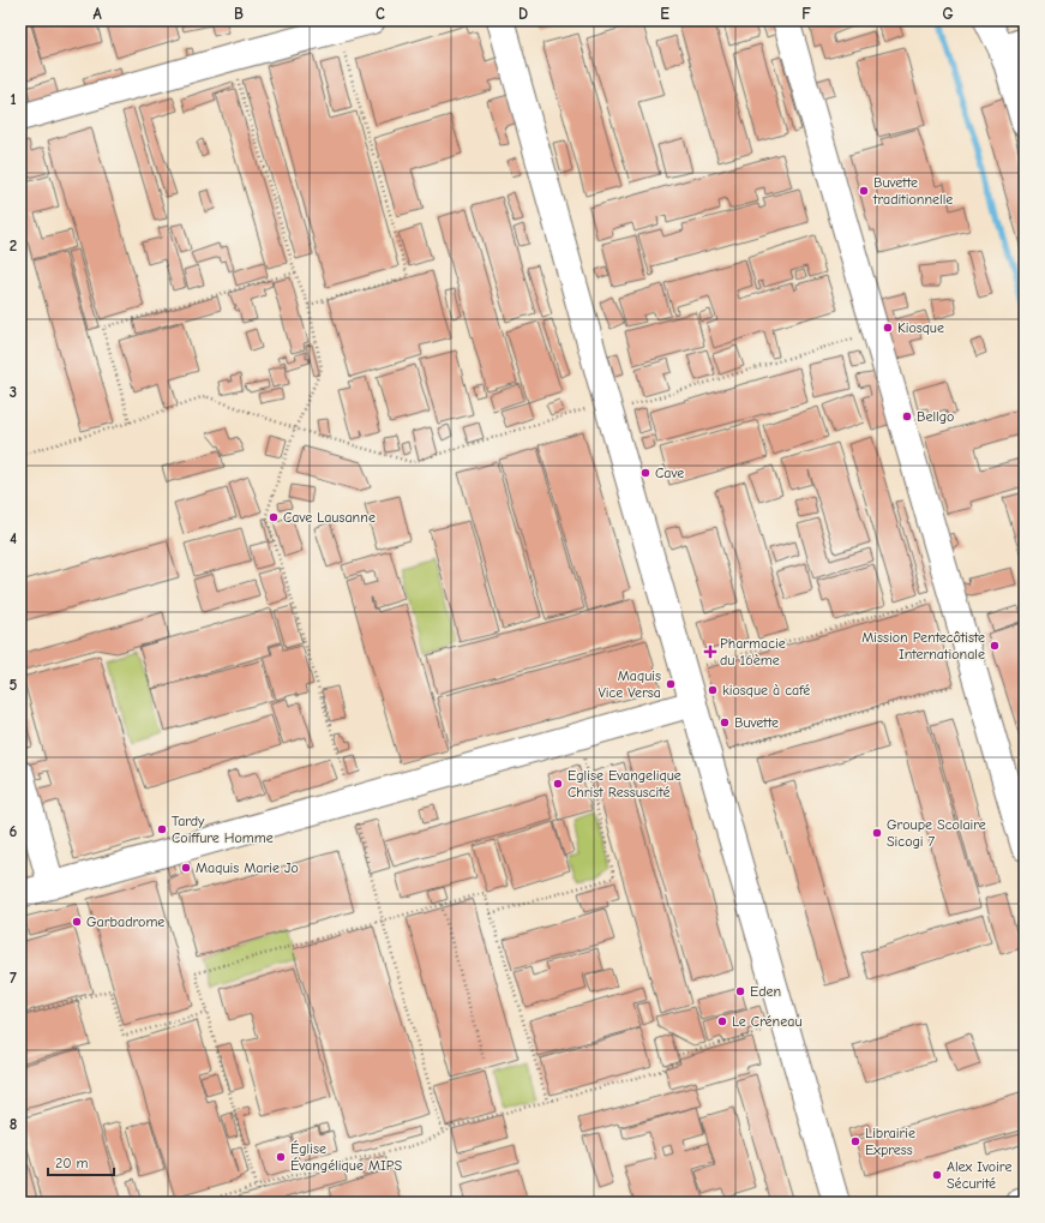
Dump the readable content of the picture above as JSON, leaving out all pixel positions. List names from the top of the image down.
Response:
{
  "places": {
    "other": [
      "Buvette traditionnelle",
      "Kiosque",
      "Bellgo",
      "Cave",
      "Cave Lausanne",
      "Mission Pentecôtiste Internationale",
      "Maquis Vice Versa",
      "kiosque à café",
      "Buvette",
      "Eglise Evangelique Christ Ressuscité",
      "Tardy Coiffure Homme",
      "Groupe Scolaire Sicogi 7",
      "Maquis Marie Jo",
      "Garbadrome",
      "Eden",
      "Le Créneau",
      "Librairie Express",
      "Église Évangélique MIPS",
      "Alex Ivoire Sécurité"
    ],
    "health": ["Pharmacie du 16ème"]
  },
  "scale_bar": "20 m",
  "grid": {
    "columns": [
      "A",
      "B",
      "C",
      "D",
      "E",
      "F",
      "G"
    ],
    "rows": [
      "1",
      "2",
      "3",
      "4",
      "5",
      "6",
      "7",
      "8"
    ]
  }
}
